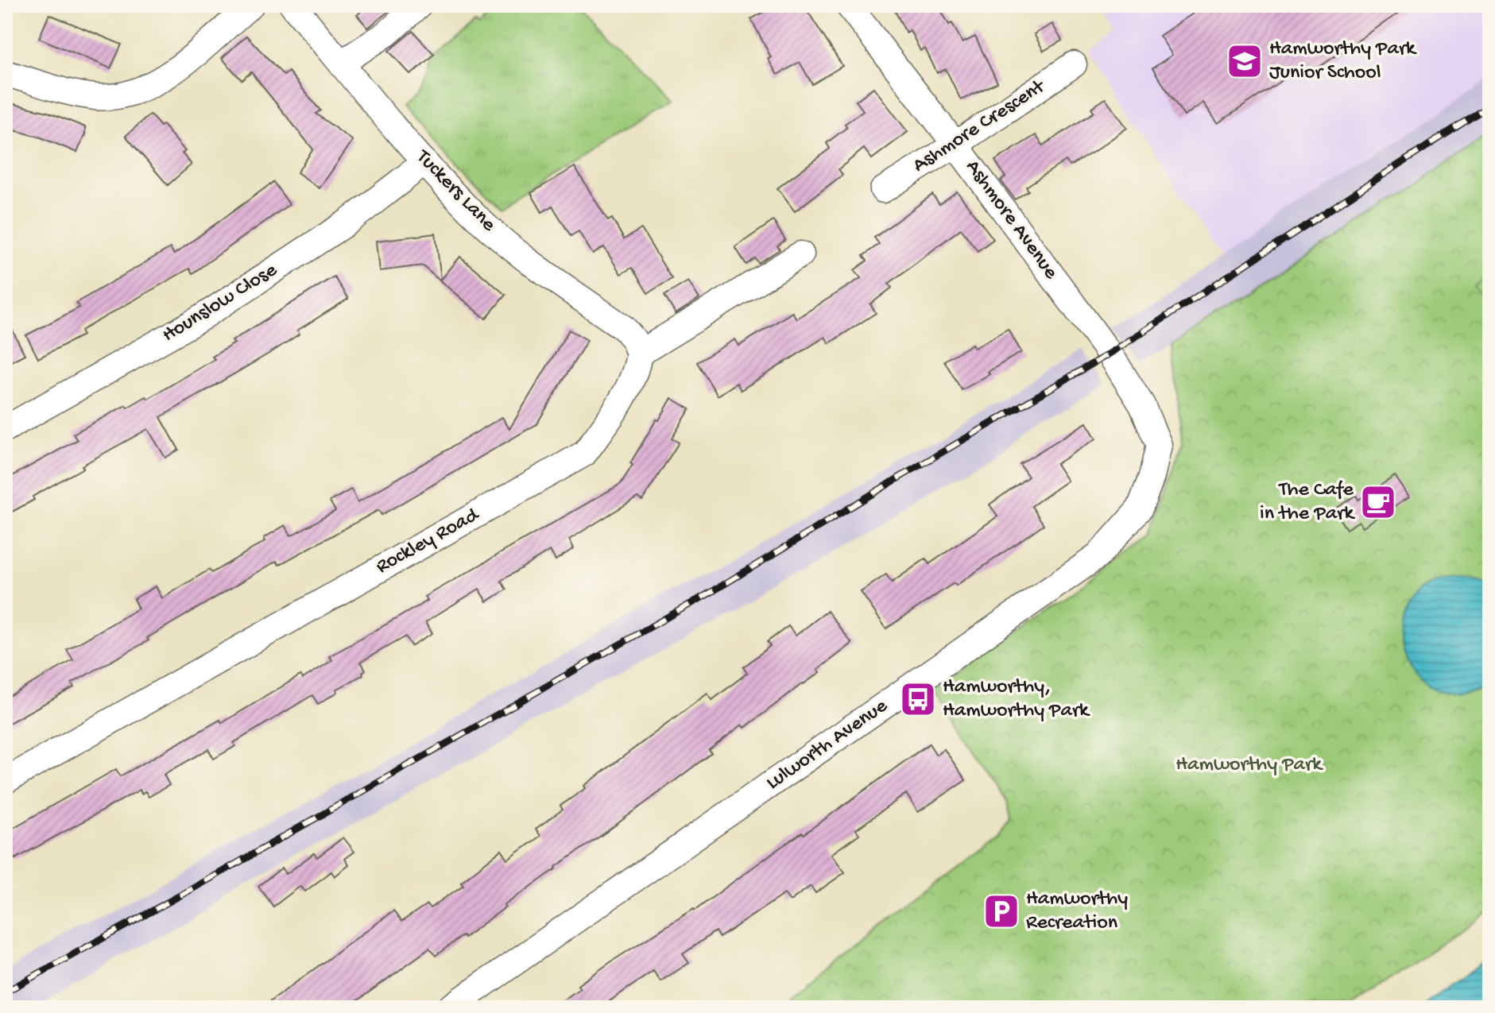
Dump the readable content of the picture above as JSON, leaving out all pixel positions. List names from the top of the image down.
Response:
{
  "streets": {
    "street": [
      "Ashmore Crescent",
      "Tuckers Lane",
      "Ashmore Avenue",
      "Hounslow Close",
      "Rockley Road",
      "Lulworth Avenue"
    ]
  },
  "crossings": [
    ["Ashmore Crescent", "Ashmore Avenue"],
    ["Tuckers Lane", "Hounslow Close"],
    ["Tuckers Lane", "Rockley Road"],
    ["Ashmore Avenue", "Lulworth Avenue"]
  ],
  "parks": ["Hamworthy Park"],
  "places": {
    "school or university": ["Hamworthy Park Junior School"],
    "cafe": ["The Cafe in the Park"],
    "bus stop": ["Hamworthy, Hamworthy Park"],
    "parking": ["Hamworthy Recreation"]
  }
}
